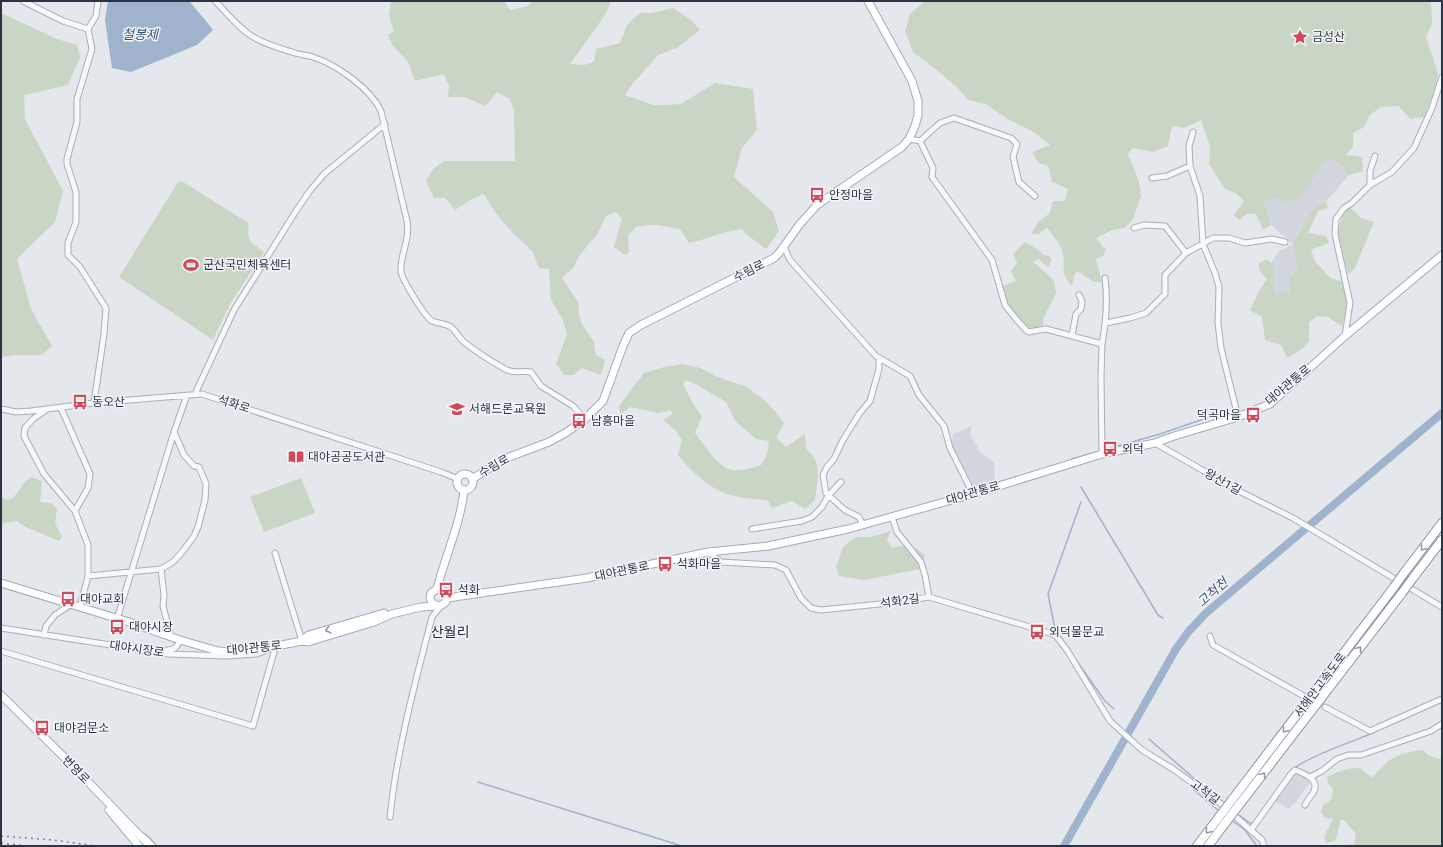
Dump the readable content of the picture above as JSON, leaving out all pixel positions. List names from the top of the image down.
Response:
{
  "streets": {
    "highway": ["서해안고속도로"],
    "main road": ["수림로", "대야관통로", "번영로"],
    "street": [
      "석화로",
      "왕산1길",
      "석화2길",
      "대야시장로",
      "고척길"
    ]
  },
  "crossings": [
    ["수림로", "대야관통로"],
    ["수림로", "석화로"],
    ["대야관통로", "왕산1길"],
    ["대야관통로", "석화2길"],
    ["대야관통로", "대야시장로"],
    ["석화2길", "고척길"]
  ],
  "districts": ["산월리"],
  "water": ["철봉제", "고척천"],
  "places": {
    "place": ["금성산"],
    "bus stop": [
      "안정마을",
      "동오산",
      "덕곡마을",
      "남흥마을",
      "외덕",
      "석화마을",
      "석화",
      "대야교회",
      "대야시장",
      "외덕물문교",
      "대야검문소"
    ],
    "sports": ["군산국민체육센터"],
    "school or university": ["서해드론교육원"],
    "library": ["대야공공도서관"]
  }
}
